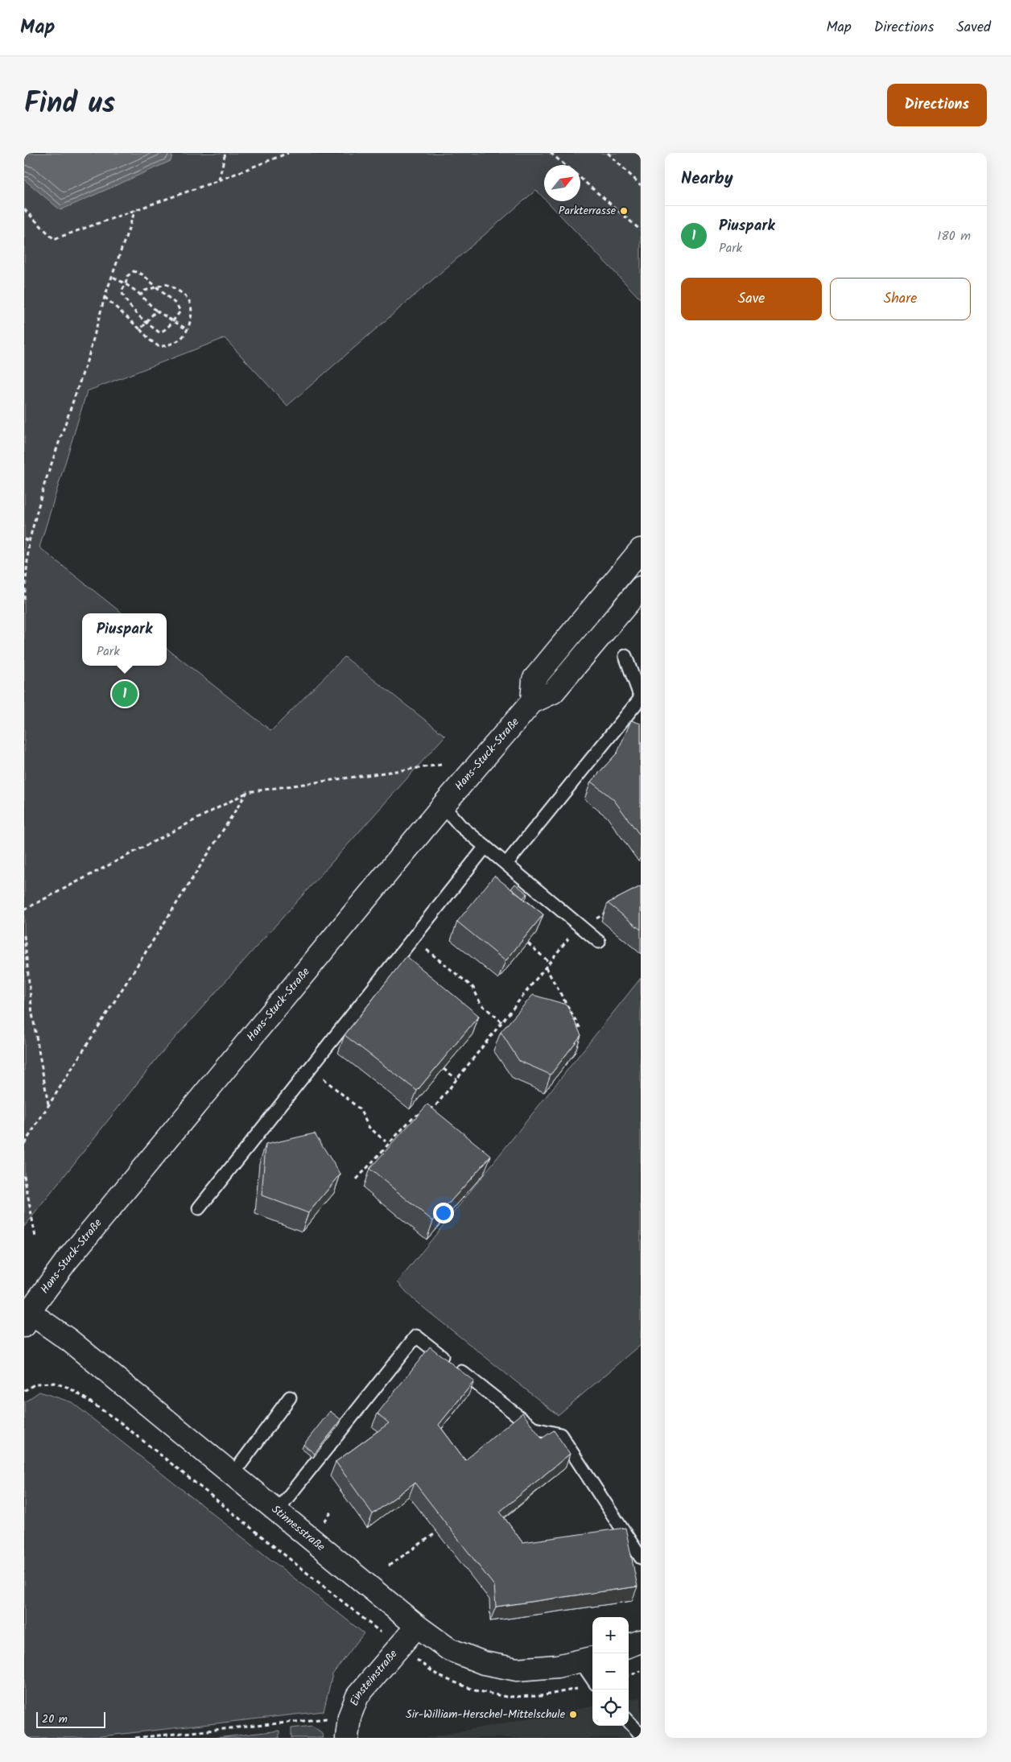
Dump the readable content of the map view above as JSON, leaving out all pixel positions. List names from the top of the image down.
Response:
{
  "streets": {
    "main road": ["Hans-Stuck-Straße", "Stinnesstraße", "Einsteinstraße"]
  },
  "crossings": [
    ["Hans-Stuck-Straße", "Stinnesstraße"],
    ["Stinnesstraße", "Einsteinstraße"]
  ],
  "places": ["Parkterrasse", "Sir-William-Herschel-Mittelschule"],
  "scale_bar": "20 m",
  "north": "top right",
  "page": {
    "header": "Map",
    "nav": ["Map", "Directions", "Saved"],
    "title": "Find us",
    "buttons": [
      "Directions",
      ["Save", "Share"]
    ],
    "heading": "Nearby",
    "list": [
      {
        "mark": "1",
        "name": "Piuspark",
        "note": "Park",
        "value": "180 m"
      }
    ],
    "popup": ["Piuspark", "Park"],
    "pins": "1",
    "map_buttons": ["+", "−"],
    "scale": "20 m"
  }
}
